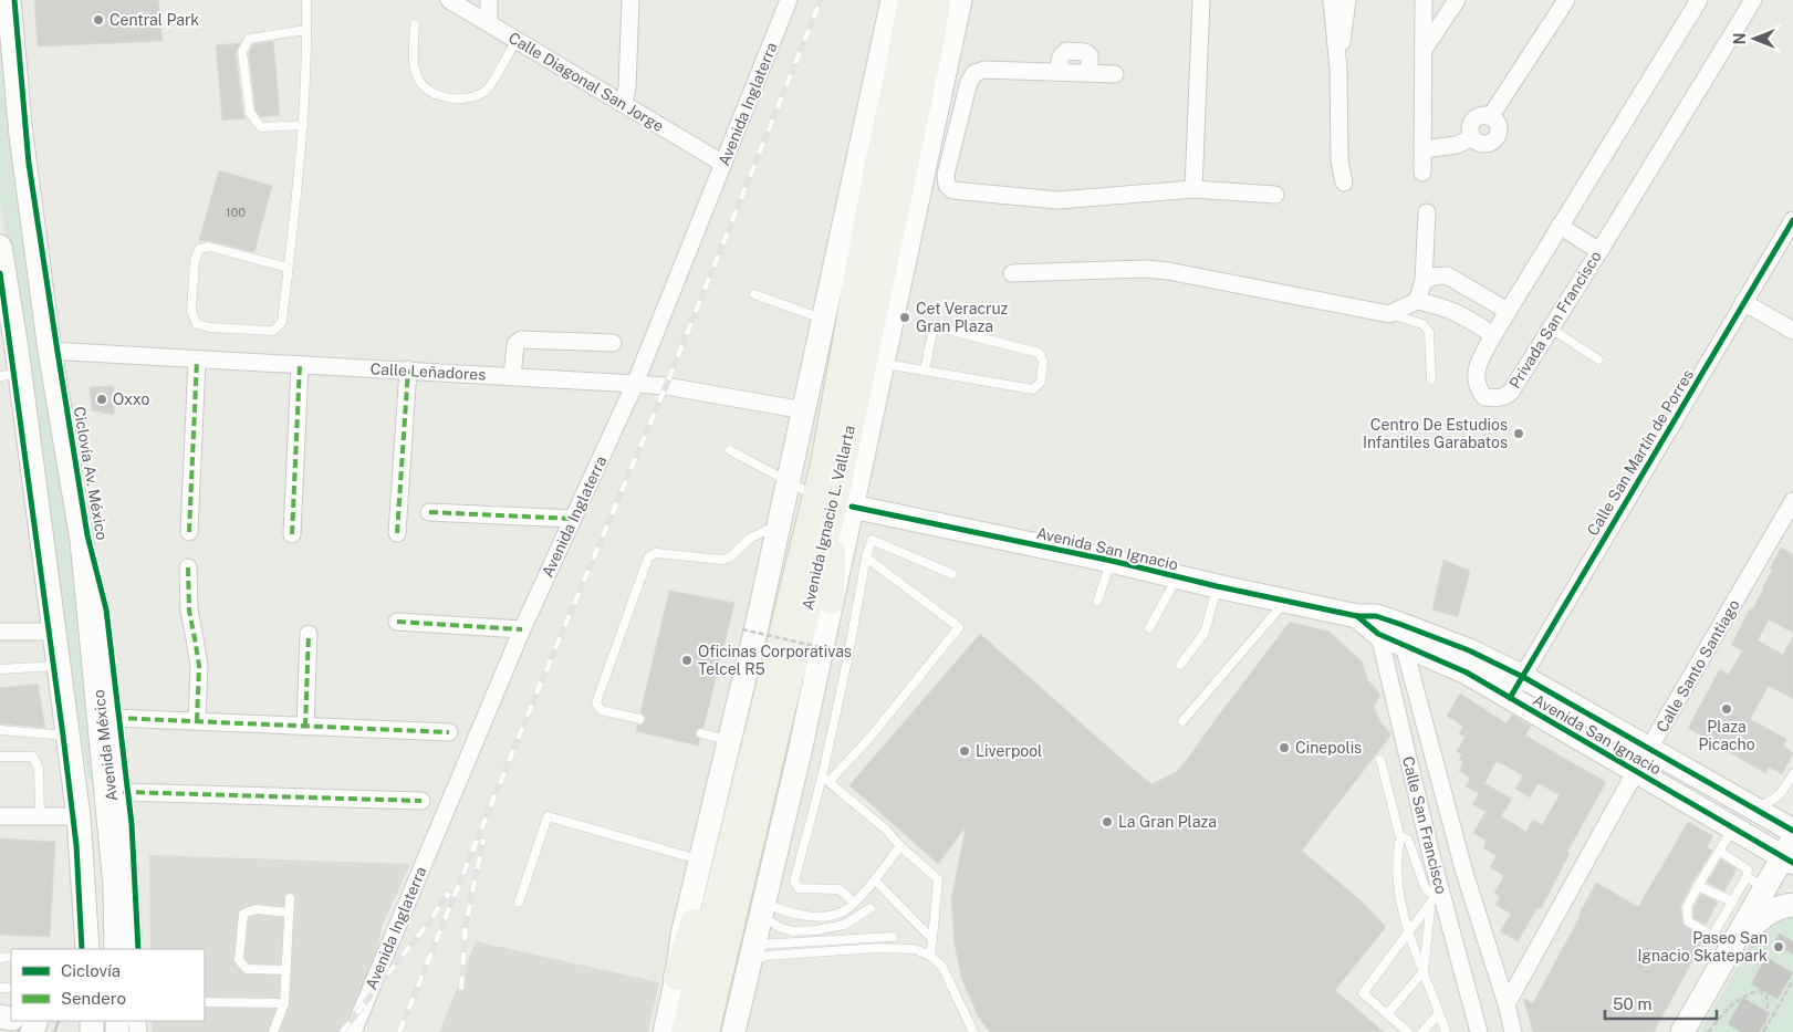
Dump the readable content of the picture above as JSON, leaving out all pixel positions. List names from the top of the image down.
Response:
{
  "streets": {
    "main road": ["Avenida Ignacio L. Vallarta", "Avenida San Ignacio", "Avenida México"],
    "street": [
      "Calle Diagonal San Jorge",
      "Avenida Inglaterra",
      "Privada San Francisco",
      "Calle Leñadores",
      "Calle San Martín de Porres",
      "Calle Santo Santiago",
      "Calle San Francisco"
    ],
    "cycle path": ["Ciclovía Av. México"]
  },
  "crossings": [
    ["Calle Diagonal San Jorge", "Avenida Inglaterra"],
    ["Avenida Inglaterra", "Calle Leñadores"],
    ["Calle Leñadores", "Avenida Ignacio L. Vallarta"],
    ["Calle Leñadores", "Avenida México"],
    ["Calle San Martín de Porres", "Avenida San Ignacio"],
    ["Avenida Ignacio L. Vallarta", "Avenida San Ignacio"],
    ["Avenida San Ignacio", "Calle Santo Santiago"],
    ["Avenida San Ignacio", "Calle San Francisco"],
    ["Calle Santo Santiago", "Calle San Francisco"]
  ],
  "places": [
    "Central Park",
    "Cet Veracruz Gran Plaza",
    "Oxxo",
    "Centro De Estudios Infantiles Garabatos",
    "Oficinas Corporativas Telcel R5",
    "Plaza Picacho",
    "Cinepolis",
    "Liverpool",
    "La Gran Plaza",
    "Paseo San Ignacio Skatepark"
  ],
  "house_numbers": ["100"],
  "legend": ["Ciclovía", "Sendero"],
  "scale_bar": "50 m",
  "north": "left"
}
